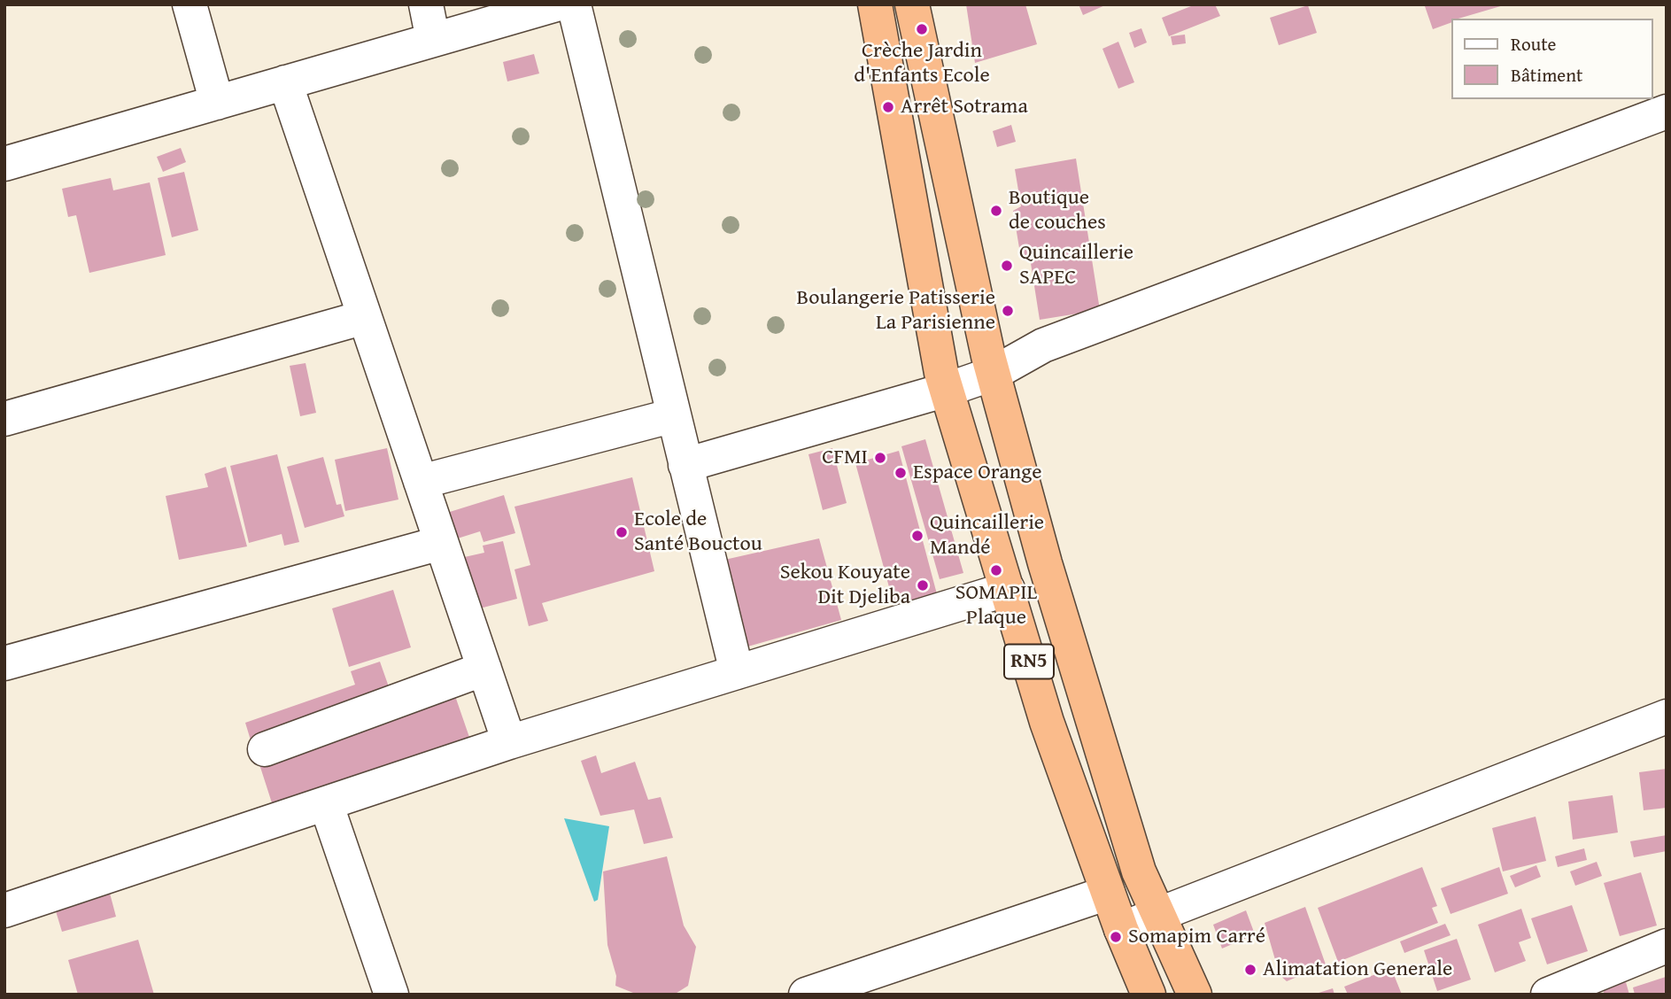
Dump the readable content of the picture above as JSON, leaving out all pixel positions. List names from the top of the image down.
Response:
{
  "streets": {
    "highway": ["RN5"]
  },
  "places": [
    "Crèche Jardin d'Enfants Ecole",
    "Arrêt Sotrama",
    "Boutique de couches",
    "Quincaillerie SAPEC",
    "Boulangerie Patisserie La Parisienne",
    "CFMI",
    "Espace Orange",
    "Ecole de Santé Bouctou",
    "Quincaillerie Mandé",
    "SOMAPIL Plaque",
    "Sekou Kouyate Dit Djeliba",
    "Somapim Carré",
    "Alimatation Generale"
  ],
  "legend": ["Route", "Bâtiment"]
}
